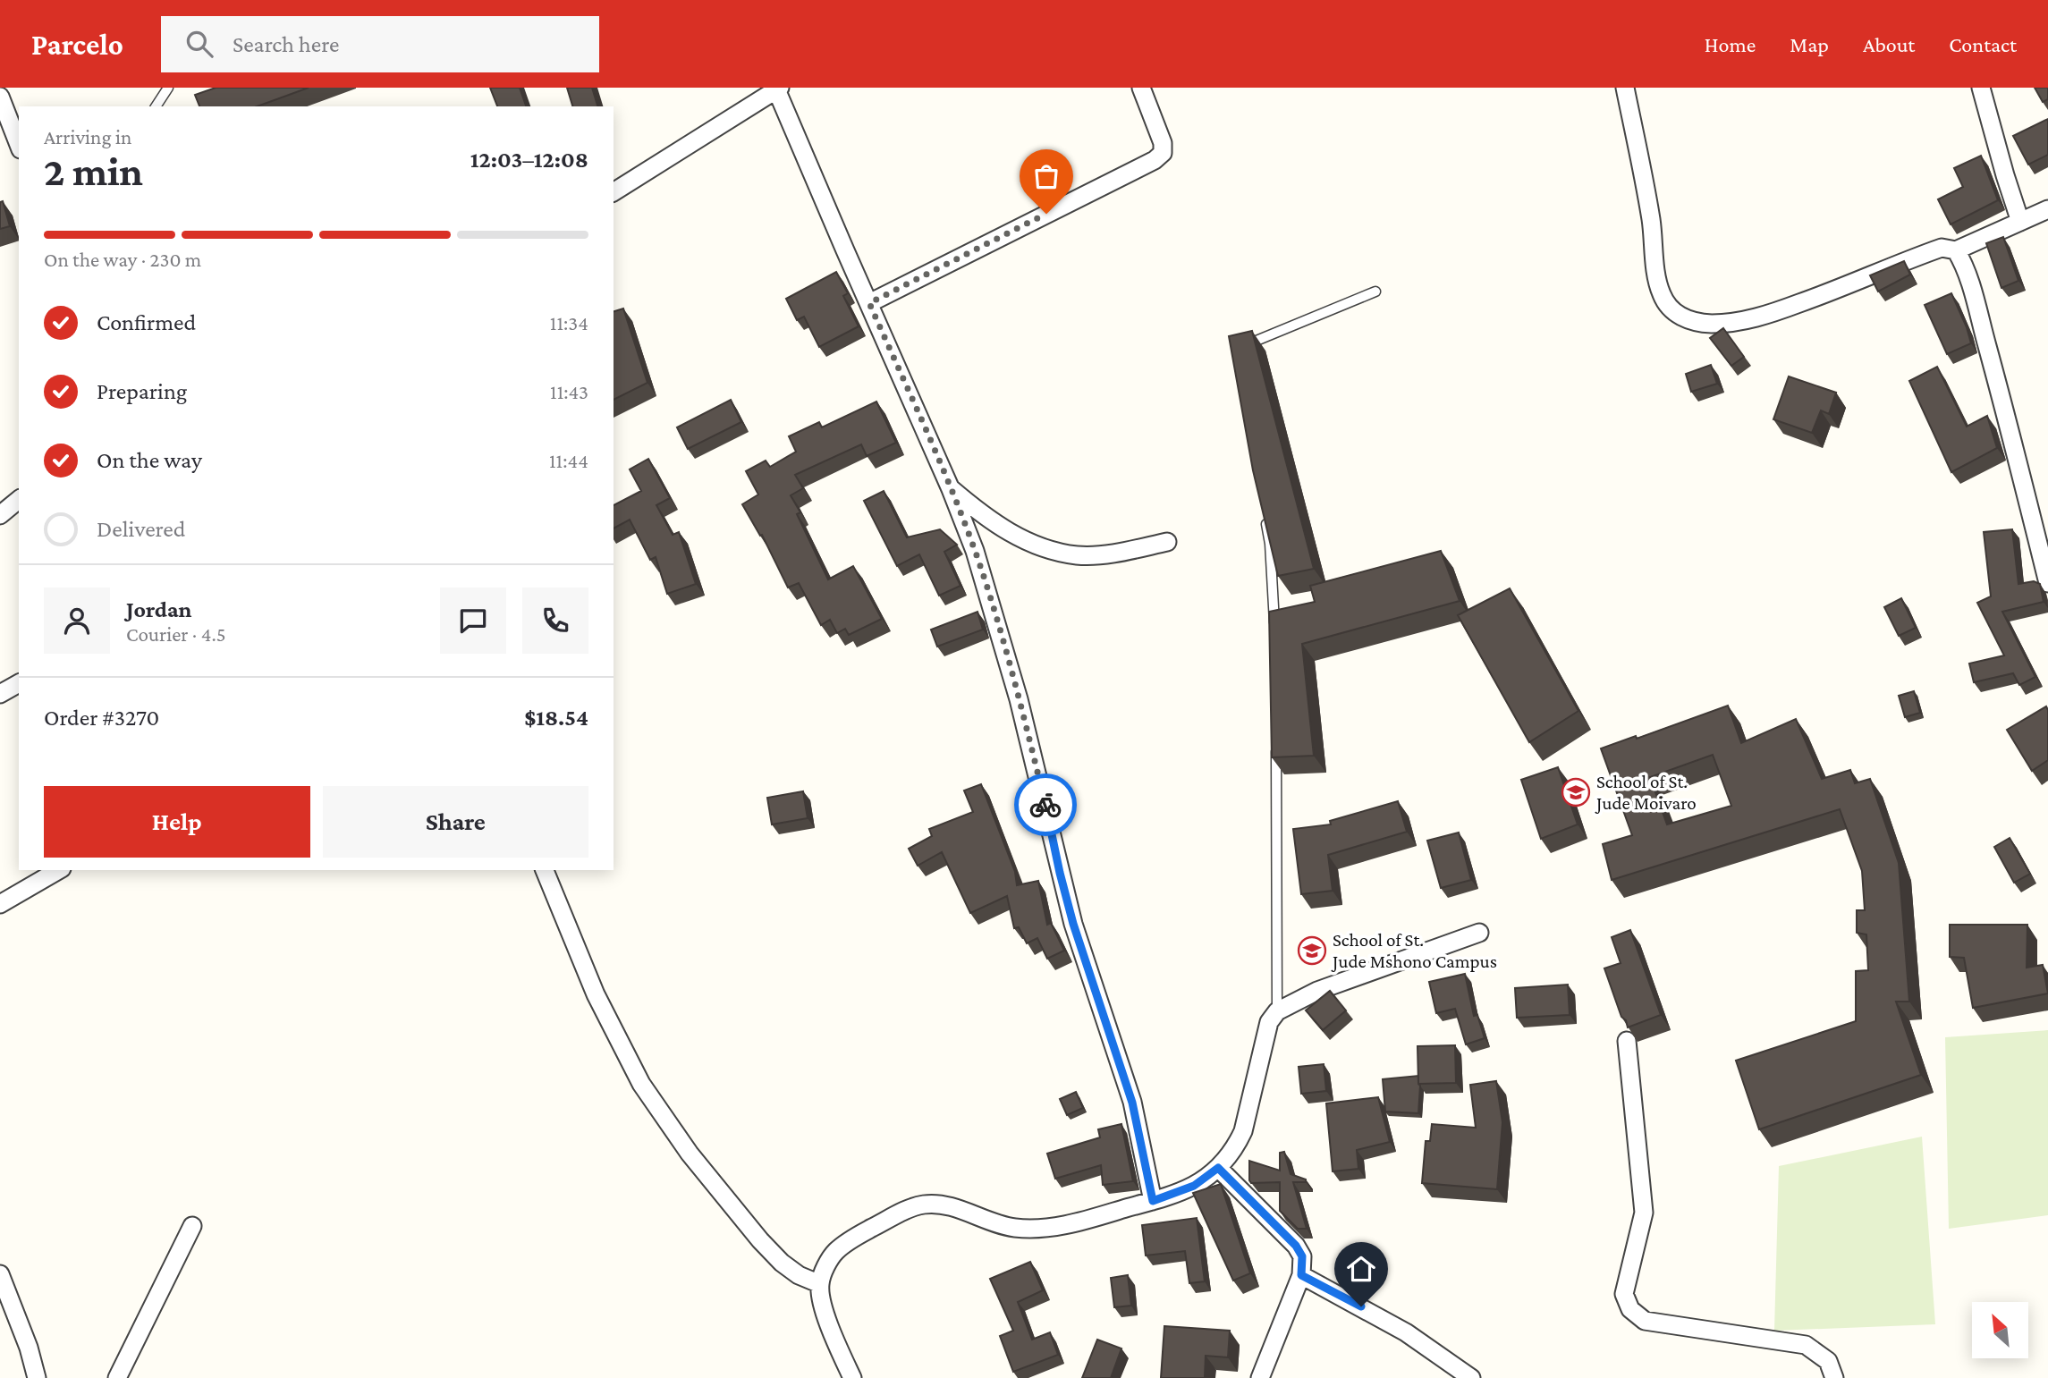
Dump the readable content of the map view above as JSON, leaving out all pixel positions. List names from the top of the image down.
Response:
{
  "places": {
    "school or university": ["School of St. Jude Moivaro", "School of St. Jude Mshono Campus"]
  },
  "north": "top left",
  "page": {
    "header": "Parcelo",
    "search": "Search here",
    "nav": [
      "Home",
      "Map",
      "About",
      "Contact"
    ],
    "heading": ["2 min", "Arriving in", "12:03–12:08"],
    "panel": [
      "Jordan",
      "Courier · 4.5",
      "Order #3270",
      "$18.54"
    ],
    "bar": "On the way · 230 m",
    "list": [
      ["Confirmed", "11:34"],
      ["Preparing", "11:43"],
      ["On the way", "11:44"],
      "Delivered"
    ],
    "buttons": ["Help", "Share"]
  }
}
